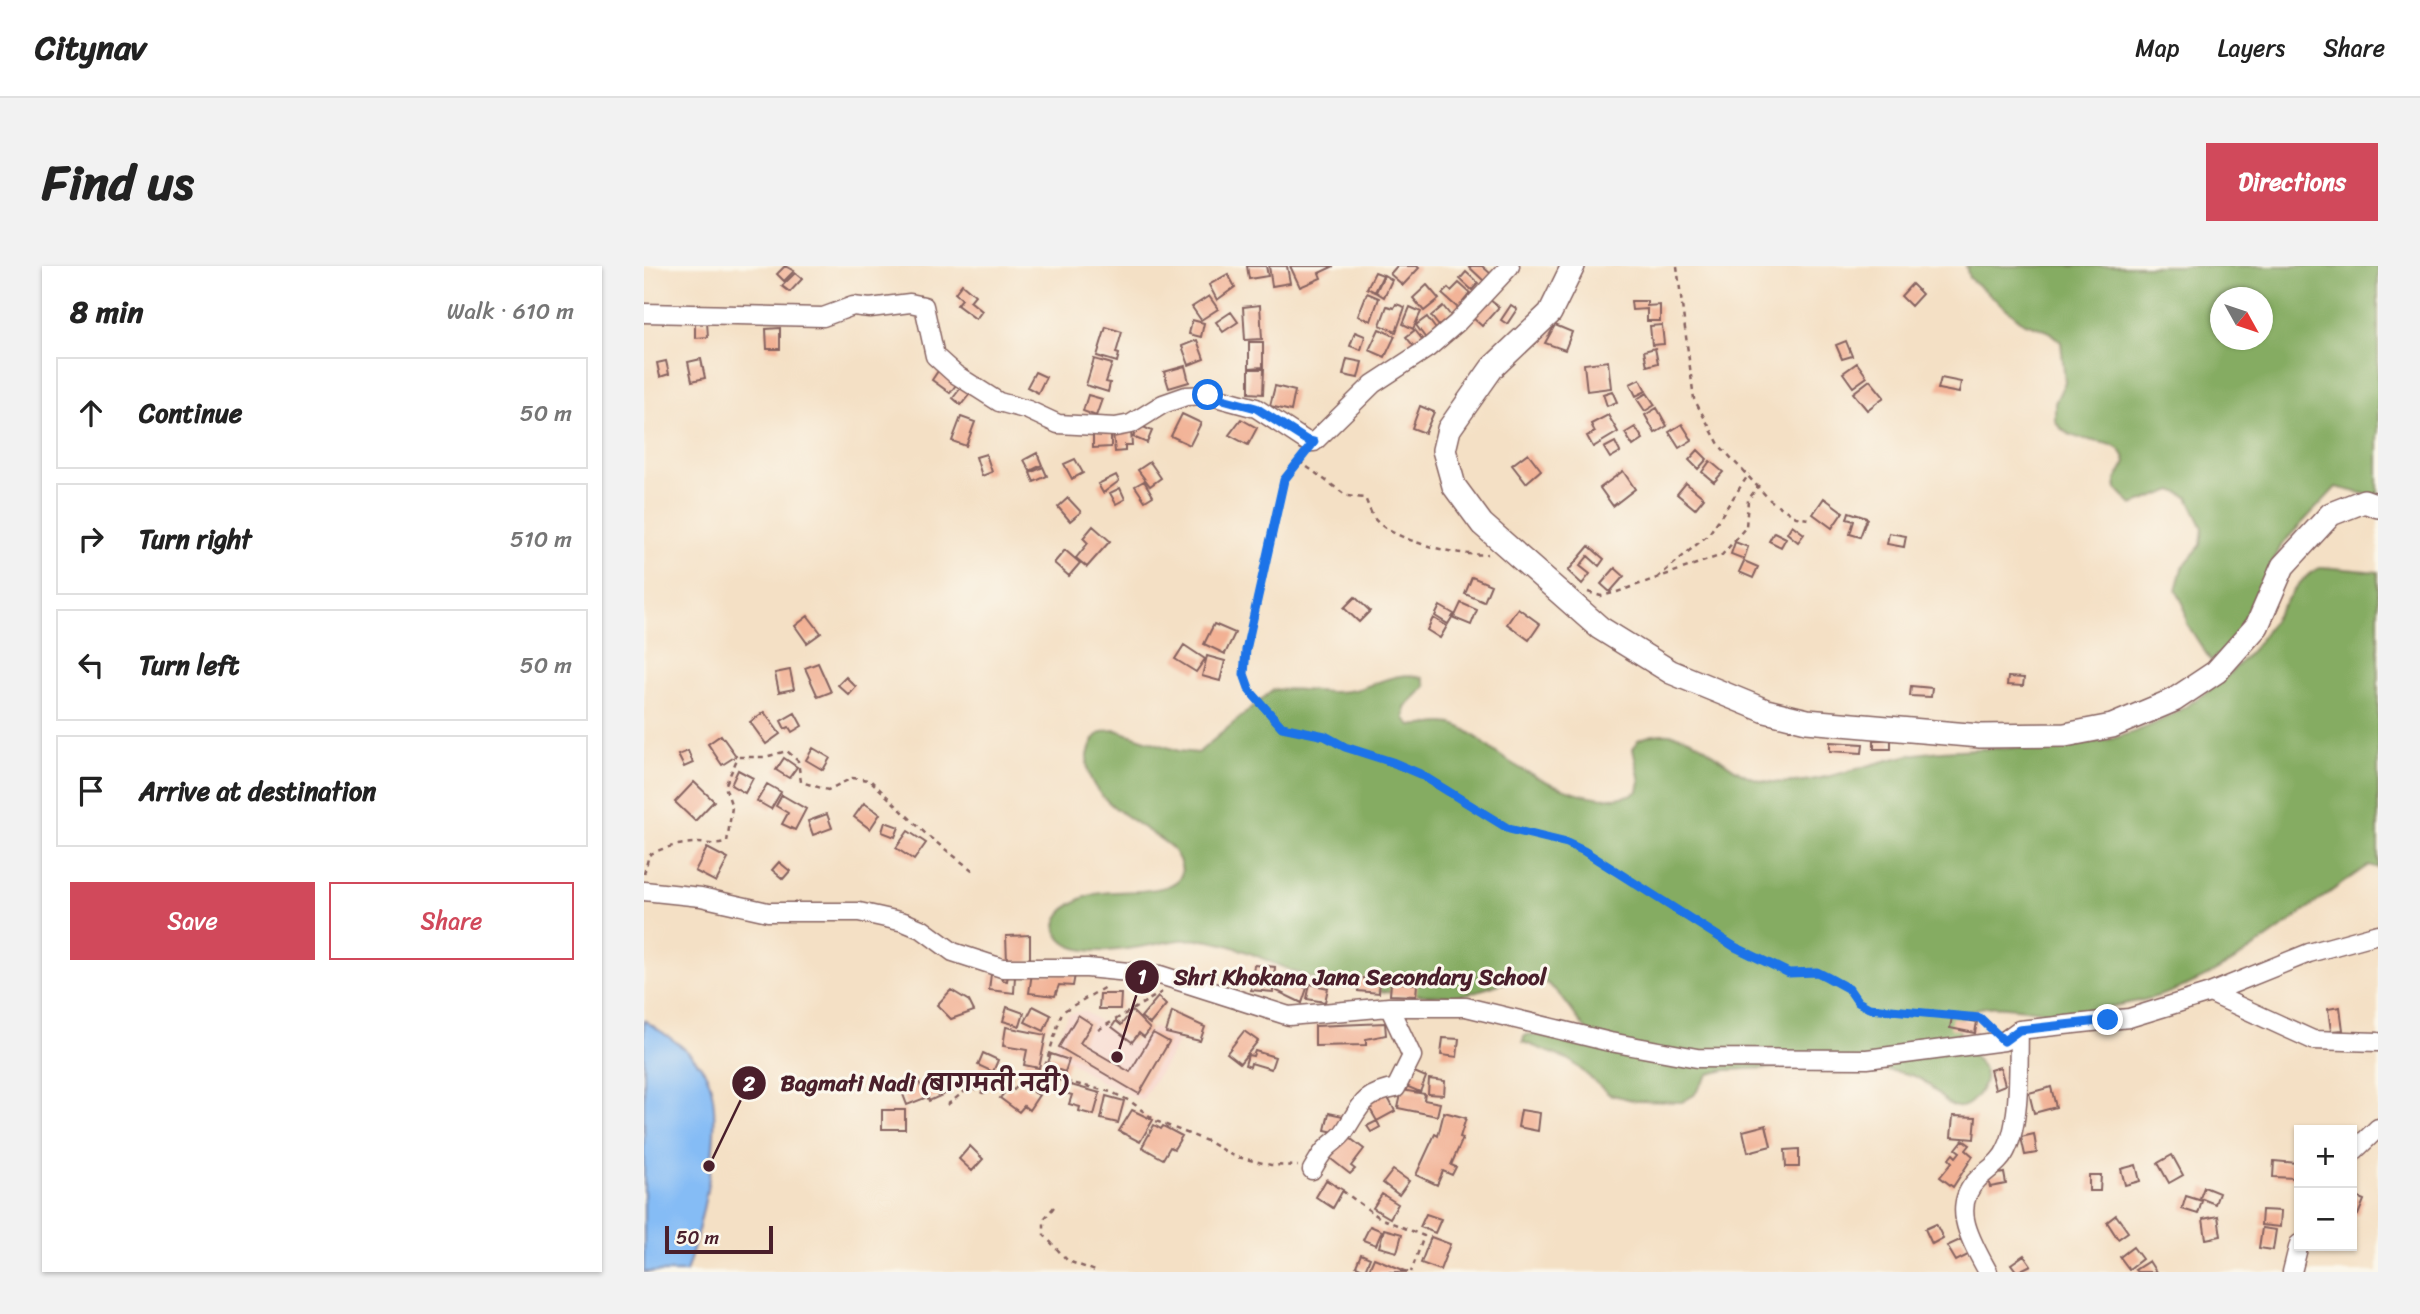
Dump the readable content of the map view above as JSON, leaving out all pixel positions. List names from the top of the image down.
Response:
{
  "places": ["Shri Khokana Jana Secondary School", "Bagmati Nadi (बागमती नदी)"],
  "scale_bar": "50 m",
  "north": "bottom right",
  "page": {
    "header": "Citynav",
    "nav": ["Map", "Layers", "Share"],
    "title": "Find us",
    "buttons": [
      "Directions",
      ["Save", "Share"]
    ],
    "heading": ["8 min", "Walk · 610 m"],
    "list": [
      ["Continue", "50 m"],
      ["Turn right", "510 m"],
      ["Turn left", "50 m"],
      "Arrive at destination"
    ],
    "map_buttons": ["+", "−"],
    "scale": "50 m"
  }
}
